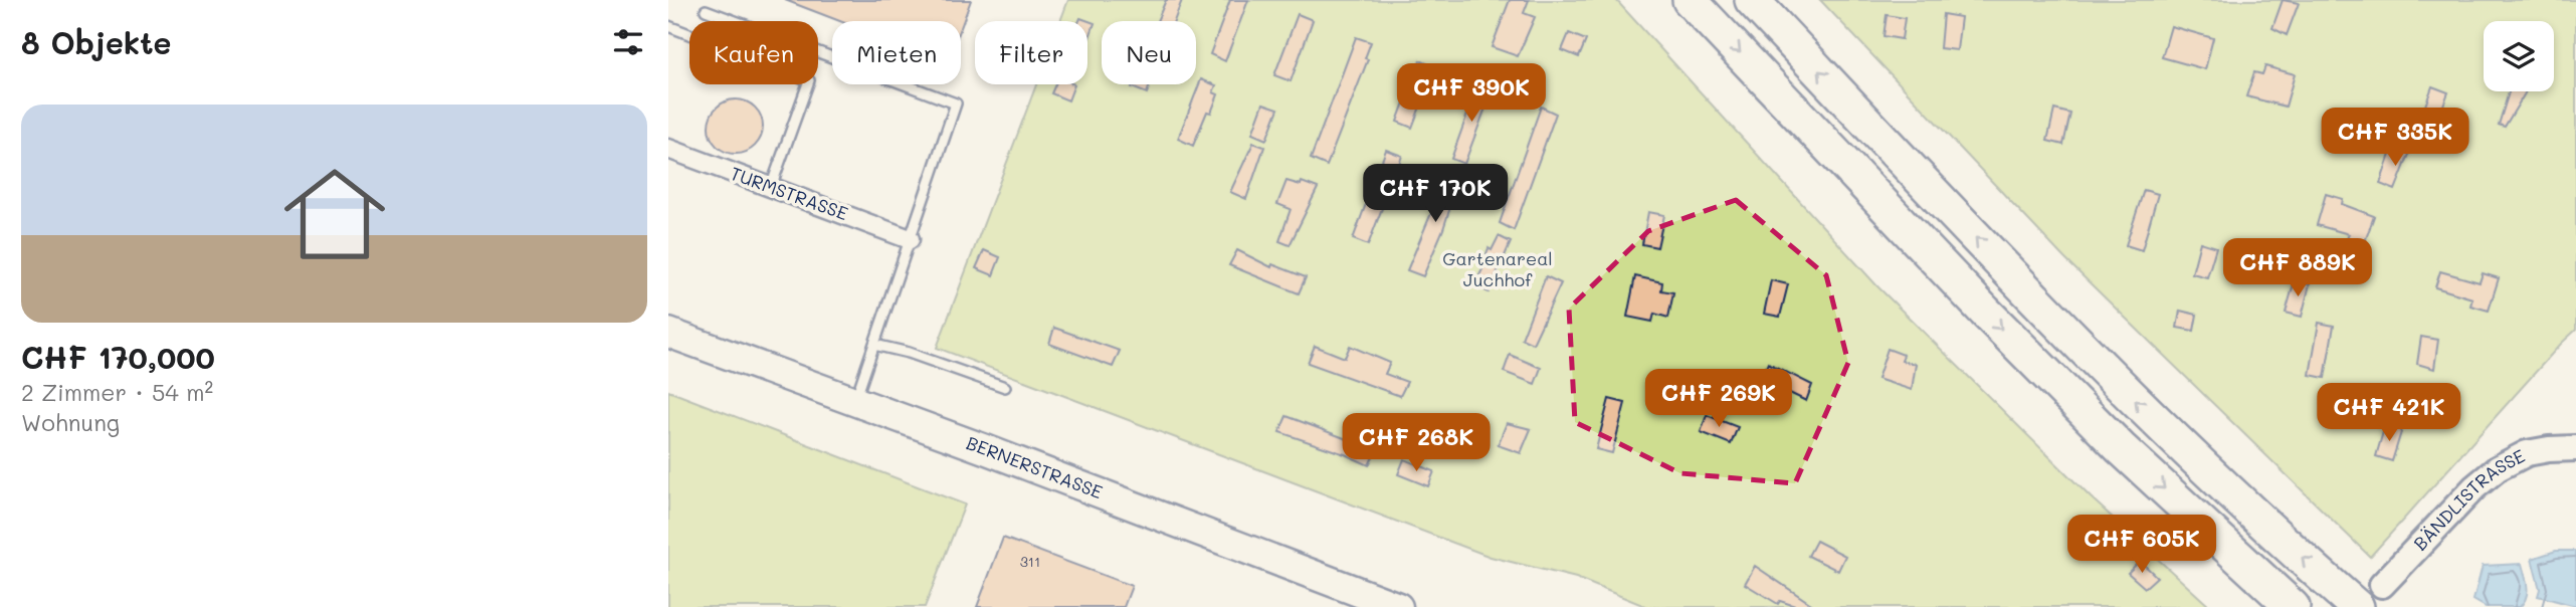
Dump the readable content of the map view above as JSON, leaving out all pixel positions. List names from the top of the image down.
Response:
{
  "streets": {
    "main road": ["BERNERSTRASSE"],
    "street": ["TURMSTRASSE", "BÄNDLISTRASSE"]
  },
  "parks": ["Gartenareal Juchhof"],
  "house_numbers": ["311"],
  "page": {
    "heading": "8 Objekte",
    "chip": [
      "Kaufen",
      "Mieten",
      "Filter",
      "Neu"
    ],
    "price": [
      "CHF 390K",
      "CHF 335K",
      "CHF 170K",
      "CHF 889K",
      "CHF 269K",
      "CHF 421K",
      "CHF 268K",
      "CHF 605K"
    ],
    "list": [
      {
        "name": "CHF 170,000",
        "note": "2 Zimmer · 54 m² · Wohnung"
      }
    ]
  }
}
